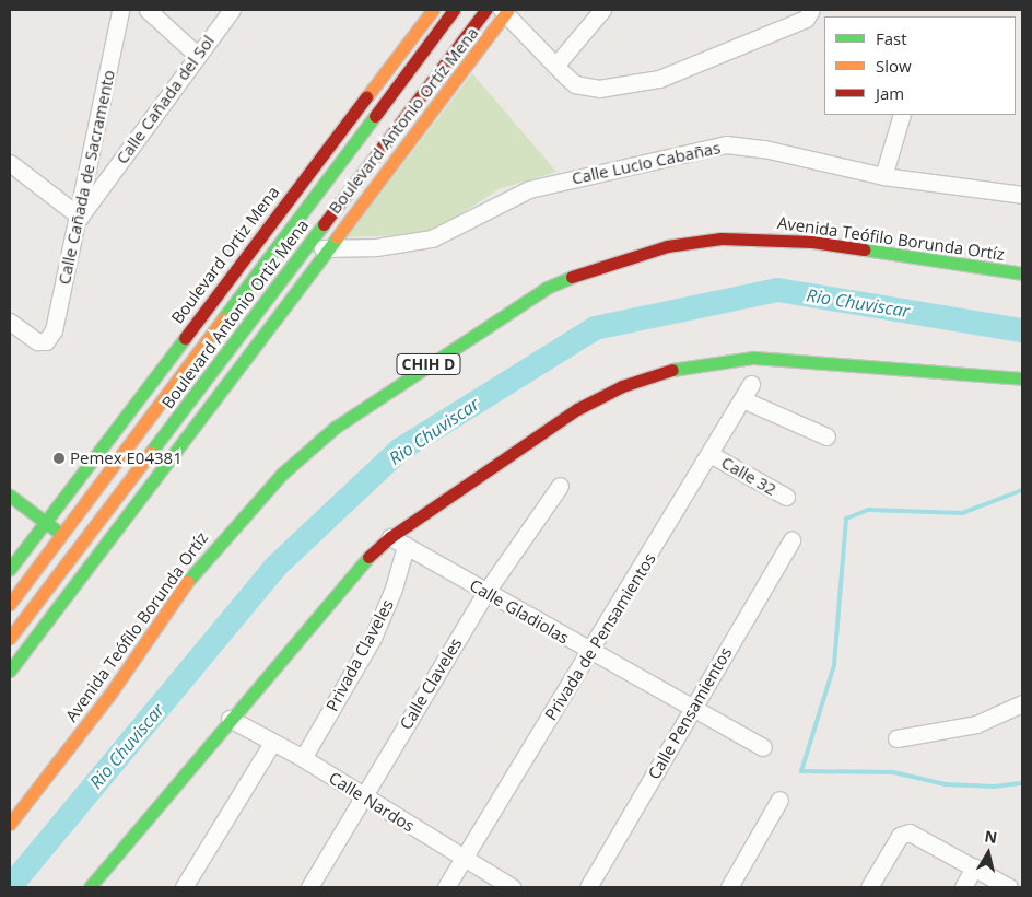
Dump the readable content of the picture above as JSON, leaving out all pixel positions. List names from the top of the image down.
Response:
{
  "streets": {
    "main road": [
      "Boulevard Antonio Ortíz Mena",
      "Avenida Teófilo Borunda Ortíz",
      "Boulevard Ortiz Mena",
      "Boulevard Antonio Ortiz Mena",
      "CHIH D"
    ],
    "street": [
      "Calle Cañada del Sol",
      "Calle Lucio Cabañas",
      "Calle Cañada de Sacramento",
      "Calle 32",
      "Calle Gladiolas",
      "Privada de Pensamientos",
      "Privada Claveles",
      "Calle Claveles",
      "Calle Pensamientos",
      "Calle Nardos"
    ]
  },
  "crossings": [
    ["Calle Cañada del Sol", "Calle Cañada de Sacramento"],
    ["Boulevard Antonio Ortíz Mena", "Calle Lucio Cabañas"],
    ["Calle Lucio Cabañas", "Boulevard Antonio Ortiz Mena"],
    ["Calle 32", "Privada de Pensamientos"],
    ["Calle Gladiolas", "Privada de Pensamientos"],
    ["Calle Gladiolas", "Privada Claveles"],
    ["Calle Gladiolas", "Calle Claveles"],
    ["Calle Gladiolas", "Calle Pensamientos"],
    ["Privada de Pensamientos", "Calle Nardos"],
    ["Privada Claveles", "Calle Nardos"],
    ["Calle Claveles", "Calle Nardos"]
  ],
  "water": ["Rio Chuviscar"],
  "places": ["Pemex E04381"],
  "legend": ["Fast", "Slow", "Jam"],
  "north": "top"
}
